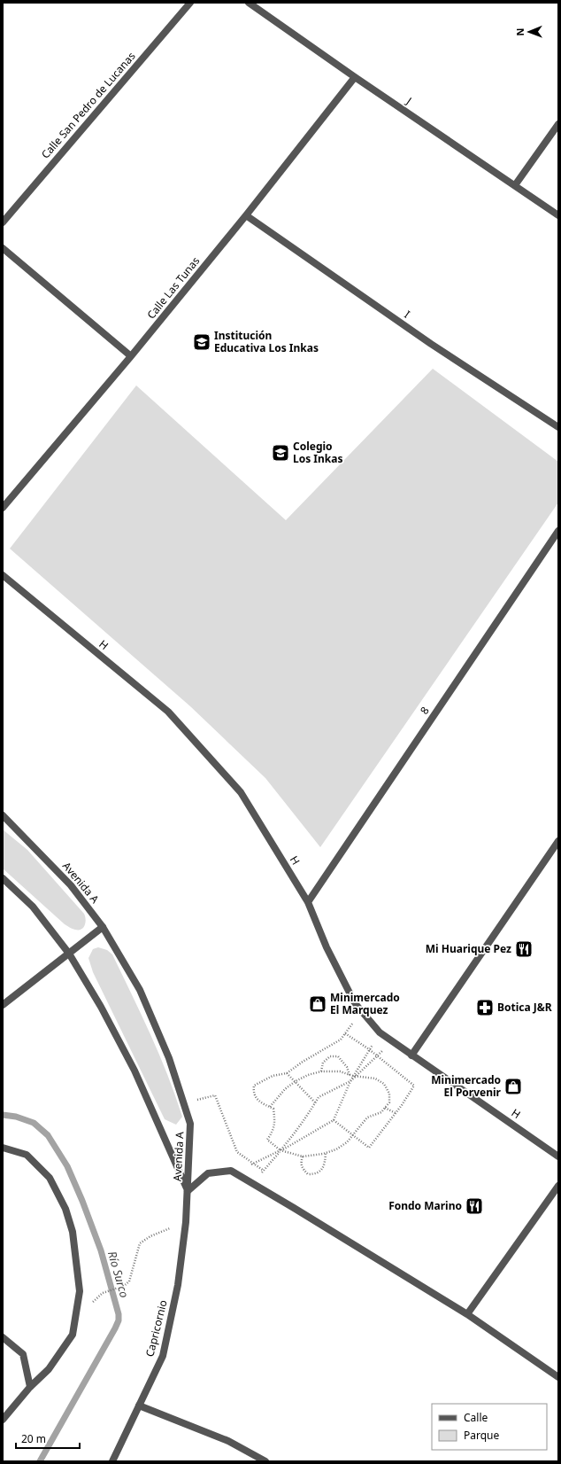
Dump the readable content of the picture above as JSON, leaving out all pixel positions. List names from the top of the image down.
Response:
{
  "streets": {
    "street": [
      "J",
      "Calle San Pedro de Lucanas",
      "Calle Las Tunas",
      "I",
      "H",
      "8",
      "Avenida A",
      "Capricornio"
    ]
  },
  "crossings": [
    ["J", "Calle Las Tunas"],
    ["Calle Las Tunas", "I"],
    ["H", "8"],
    ["Avenida A", "Capricornio"]
  ],
  "water": ["Río Surco"],
  "places": {
    "school or university": ["Institución Educativa Los Inkas", "Colegio Los Inkas"],
    "restaurant": ["Mi Huarique Pez", "Fondo Marino"],
    "shop": ["Minimercado El Marquez", "Minimercado El Porvenir"],
    "pharmacy": ["Botica J&R"]
  },
  "legend": ["Calle", "Parque"],
  "scale_bar": "20 m",
  "north": "left"
}
